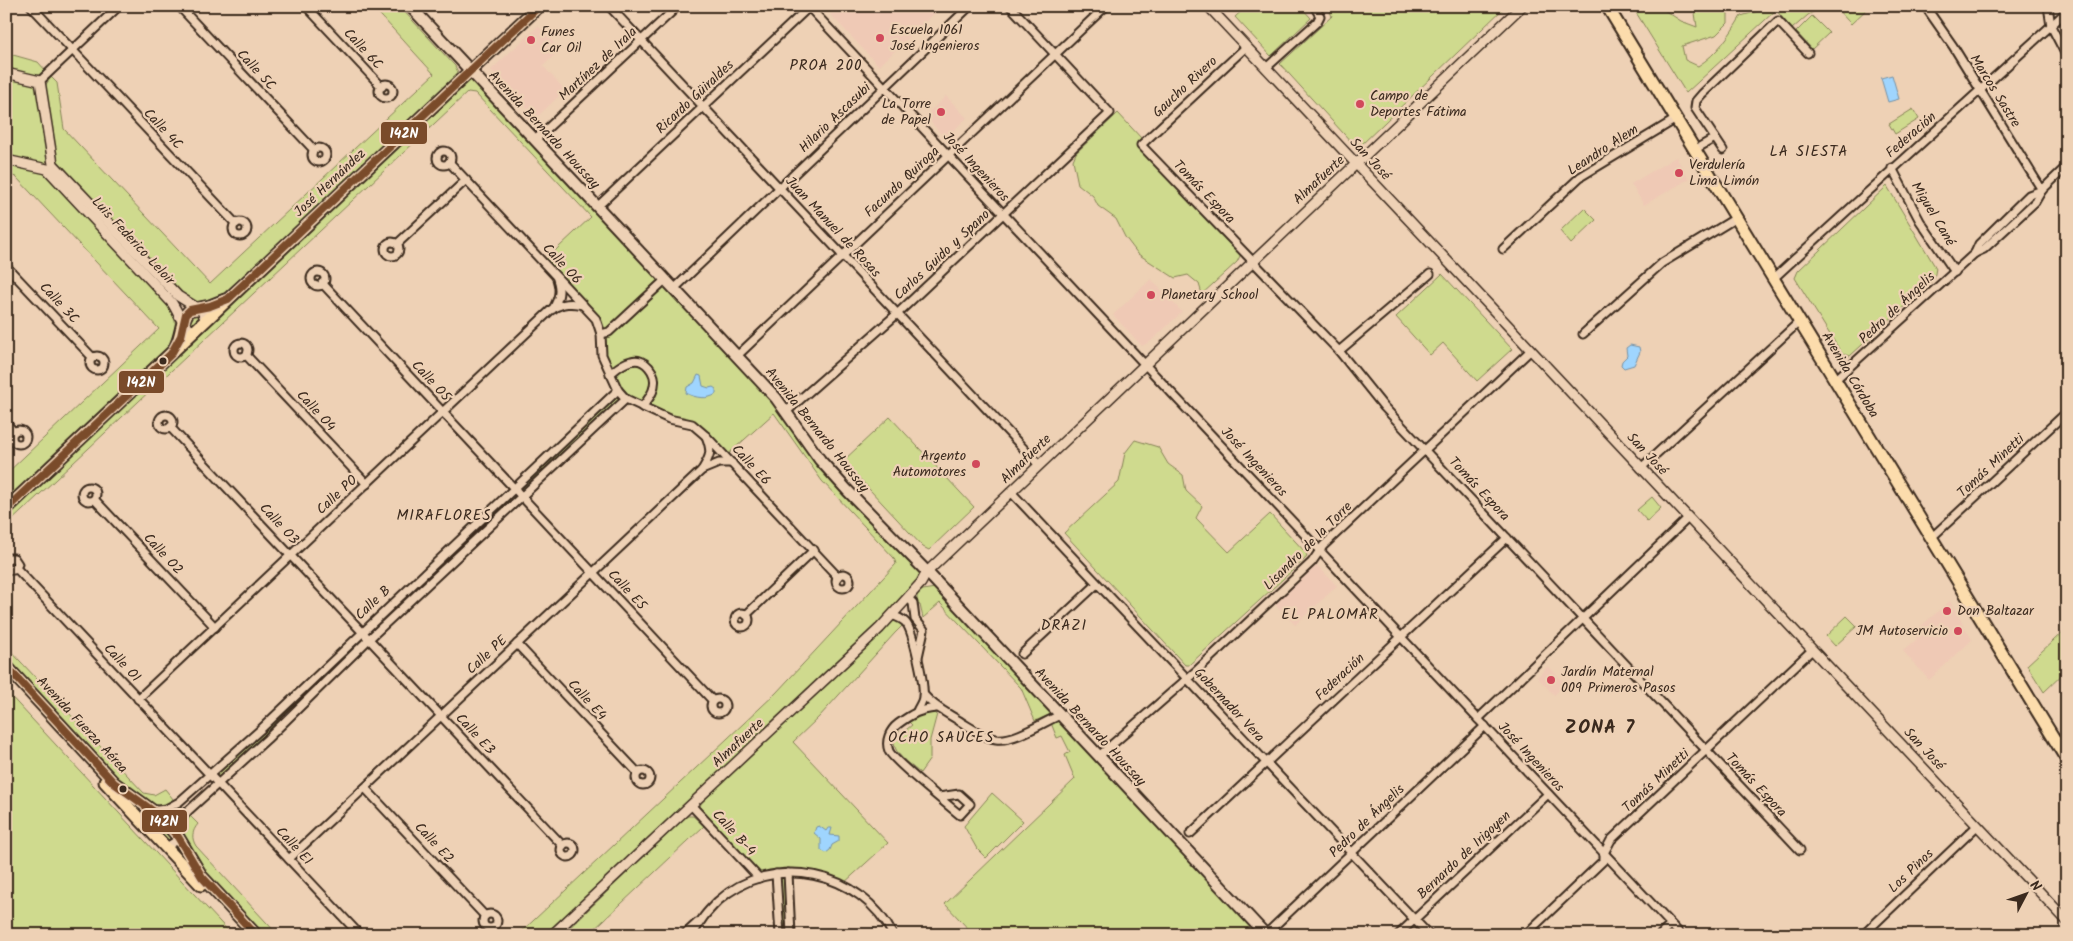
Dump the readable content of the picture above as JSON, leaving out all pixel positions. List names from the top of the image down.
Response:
{
  "streets": {
    "main road": [
      "Avenida Bernardo Houssay",
      "José Hernández",
      "Avenida Córdoba",
      "Avenida Fuerza Aérea"
    ],
    "street": [
      "Calle 6C",
      "Martínez de Irala",
      "Calle 5C",
      "Gaucho Rivero",
      "Marcos Sastre",
      "Ricardo Güiraldes",
      "Hilario Ascasubi",
      "Calle 4C",
      "Federación",
      "Leandro Alem",
      "San José",
      "José Ingenieros",
      "Almafuerte",
      "Facundo Quiroga",
      "Tomás Espora",
      "Miguel Cané",
      "Juan Manuel de Rosas",
      "Luis Federico Leloir",
      "Carlos Guido y Spano",
      "Calle O6",
      "Calle 3C",
      "Pedro de Ángelis",
      "Calle O5",
      "Calle O4",
      "Calle E6",
      "Tomás Minetti",
      "Calle PO",
      "Calle O3",
      "Lisandro de la Torre",
      "Calle O2",
      "Calle E5",
      "Calle B",
      "Calle PE",
      "Calle O1",
      "Calle E4",
      "Gobernador Vera",
      "Calle E3",
      "Calle B-4",
      "Calle E2",
      "Calle E1",
      "Bernardo de Irigoyen",
      "Los Pinos"
    ]
  },
  "crossings": [
    ["Martínez de Irala", "Avenida Bernardo Houssay"],
    ["Martínez de Irala", "Juan Manuel de Rosas"],
    ["Gaucho Rivero", "San José"],
    ["Gaucho Rivero", "Tomás Espora"],
    ["Marcos Sastre", "Federación"],
    ["Marcos Sastre", "Pedro de Ángelis"],
    ["Ricardo Güiraldes", "Avenida Bernardo Houssay"],
    ["Ricardo Güiraldes", "José Ingenieros"],
    ["Ricardo Güiraldes", "Juan Manuel de Rosas"],
    ["Hilario Ascasubi", "Avenida Bernardo Houssay"],
    ["Hilario Ascasubi", "José Ingenieros"],
    ["Hilario Ascasubi", "Juan Manuel de Rosas"],
    ["Avenida Bernardo Houssay", "Almafuerte"],
    ["Avenida Bernardo Houssay", "Facundo Quiroga"],
    ["Avenida Bernardo Houssay", "José Hernández"],
    ["Avenida Bernardo Houssay", "Carlos Guido y Spano"],
    ["Avenida Bernardo Houssay", "Pedro de Ángelis"],
    ["Avenida Bernardo Houssay", "Lisandro de la Torre"],
    ["Federación", "José Ingenieros"],
    ["Federación", "Tomás Espora"],
    ["Federación", "Miguel Cané"],
    ["Federación", "Avenida Córdoba"],
    ["Federación", "Gobernador Vera"],
    ["Leandro Alem", "Avenida Córdoba"],
    ["San José", "Almafuerte"],
    ["San José", "Tomás Minetti"],
    ["San José", "Lisandro de la Torre"],
    ["San José", "Los Pinos"],
    ["José Ingenieros", "Almafuerte"],
    ["José Ingenieros", "Facundo Quiroga"],
    ["José Ingenieros", "Carlos Guido y Spano"],
    ["José Ingenieros", "Pedro de Ángelis"],
    ["José Ingenieros", "Tomás Minetti"],
    ["José Ingenieros", "Lisandro de la Torre"],
    ["José Ingenieros", "Bernardo de Irigoyen"],
    ["Almafuerte", "Tomás Espora"],
    ["Almafuerte", "Juan Manuel de Rosas"],
    ["Almafuerte", "Gobernador Vera"],
    ["Almafuerte", "Calle B-4"],
    ["Facundo Quiroga", "Juan Manuel de Rosas"],
    ["Facundo Quiroga", "Carlos Guido y Spano"],
    ["José Hernández", "Luis Federico Leloir"],
    ["Tomás Espora", "Tomás Minetti"],
    ["Tomás Espora", "Lisandro de la Torre"],
    ["Miguel Cané", "Pedro de Ángelis"],
    ["Juan Manuel de Rosas", "Carlos Guido y Spano"],
    ["Calle O6", "Calle E6"],
    ["Calle O6", "Calle PO"],
    ["Calle O6", "Calle B"],
    ["Pedro de Ángelis", "Avenida Córdoba"],
    ["Pedro de Ángelis", "Gobernador Vera"],
    ["Avenida Córdoba", "Tomás Minetti"],
    ["Calle O5", "Calle PO"],
    ["Calle O5", "Calle E5"],
    ["Calle O5", "Calle B"],
    ["Calle O4", "Calle PO"],
    ["Calle E6", "Calle B"],
    ["Calle E6", "Calle PE"],
    ["Calle PO", "Calle O3"],
    ["Calle PO", "Calle O2"],
    ["Calle PO", "Calle O1"],
    ["Calle O3", "Calle B"],
    ["Calle O3", "Calle E3"],
    ["Lisandro de la Torre", "Gobernador Vera"],
    ["Calle E5", "Calle B"],
    ["Calle E5", "Calle PE"],
    ["Calle B", "Calle O1"],
    ["Calle B", "Avenida Fuerza Aérea"],
    ["Calle B", "Calle E3"],
    ["Calle B", "Calle E1"],
    ["Calle PE", "Calle E4"],
    ["Calle PE", "Calle E3"],
    ["Calle PE", "Calle E2"],
    ["Calle PE", "Calle E1"],
    ["Calle O1", "Calle E1"],
    ["Gobernador Vera", "Bernardo de Irigoyen"]
  ],
  "districts": [
    "PROA 200",
    "LA SIESTA",
    "MIRAFLORES",
    "EL PALOMAR",
    "DRAZI",
    "ZONA 7",
    "OCHO SAUCES"
  ],
  "places": [
    "Escuela 1061 José Ingenieros",
    "Funes Car Oil",
    "Campo de Deportes Fátima",
    "La Torre de Papel",
    "Verdulería Lima Limón",
    "Planetary School",
    "Argento Automotores",
    "Don Baltazar",
    "JM Autoservicio",
    "Jardín Maternal 009 Primeros Pasos"
  ],
  "lines": ["transit line 142N"],
  "north": "top right"
}
